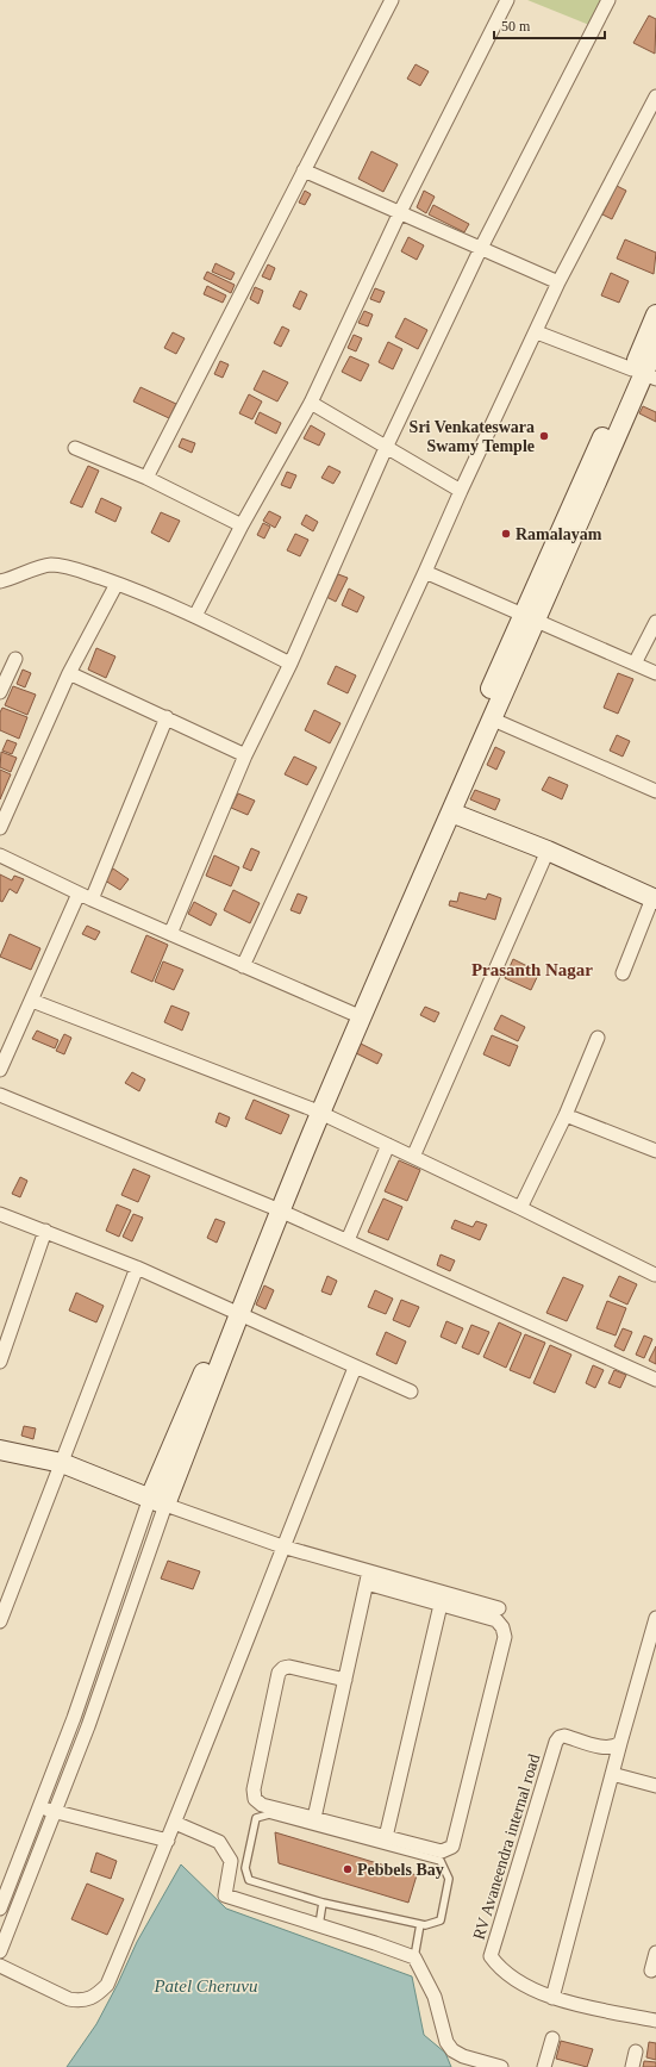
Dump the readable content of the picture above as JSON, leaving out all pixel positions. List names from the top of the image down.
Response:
{
  "streets": {
    "street": ["RV Avaneendra internal road"]
  },
  "districts": ["Prasanth Nagar"],
  "water": ["Patel Cheruvu"],
  "places": ["Sri Venkateswara Swamy Temple", "Ramalayam", "Pebbels Bay"],
  "scale_bar": "50 m"
}
